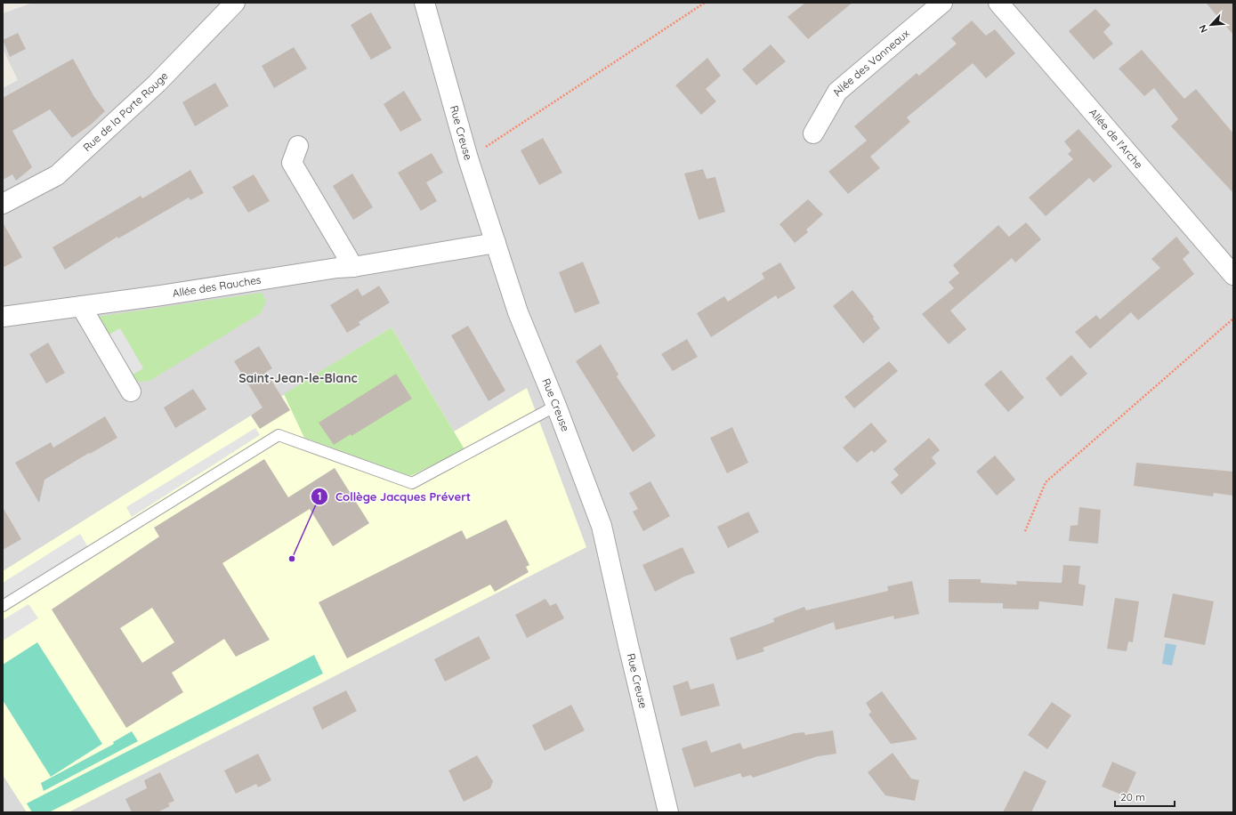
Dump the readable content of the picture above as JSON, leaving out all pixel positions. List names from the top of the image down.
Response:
{
  "streets": {
    "street": [
      "Allée des Vanneaux",
      "Rue de la Porte Rouge",
      "Rue Creuse",
      "Allée de l'Arche",
      "Allée des Rauches"
    ]
  },
  "crossings": [
    ["Rue Creuse", "Allée des Rauches"]
  ],
  "districts": ["Saint-Jean-le-Blanc"],
  "places": ["Collège Jacques Prévert"],
  "scale_bar": "20 m",
  "north": "bottom left"
}
